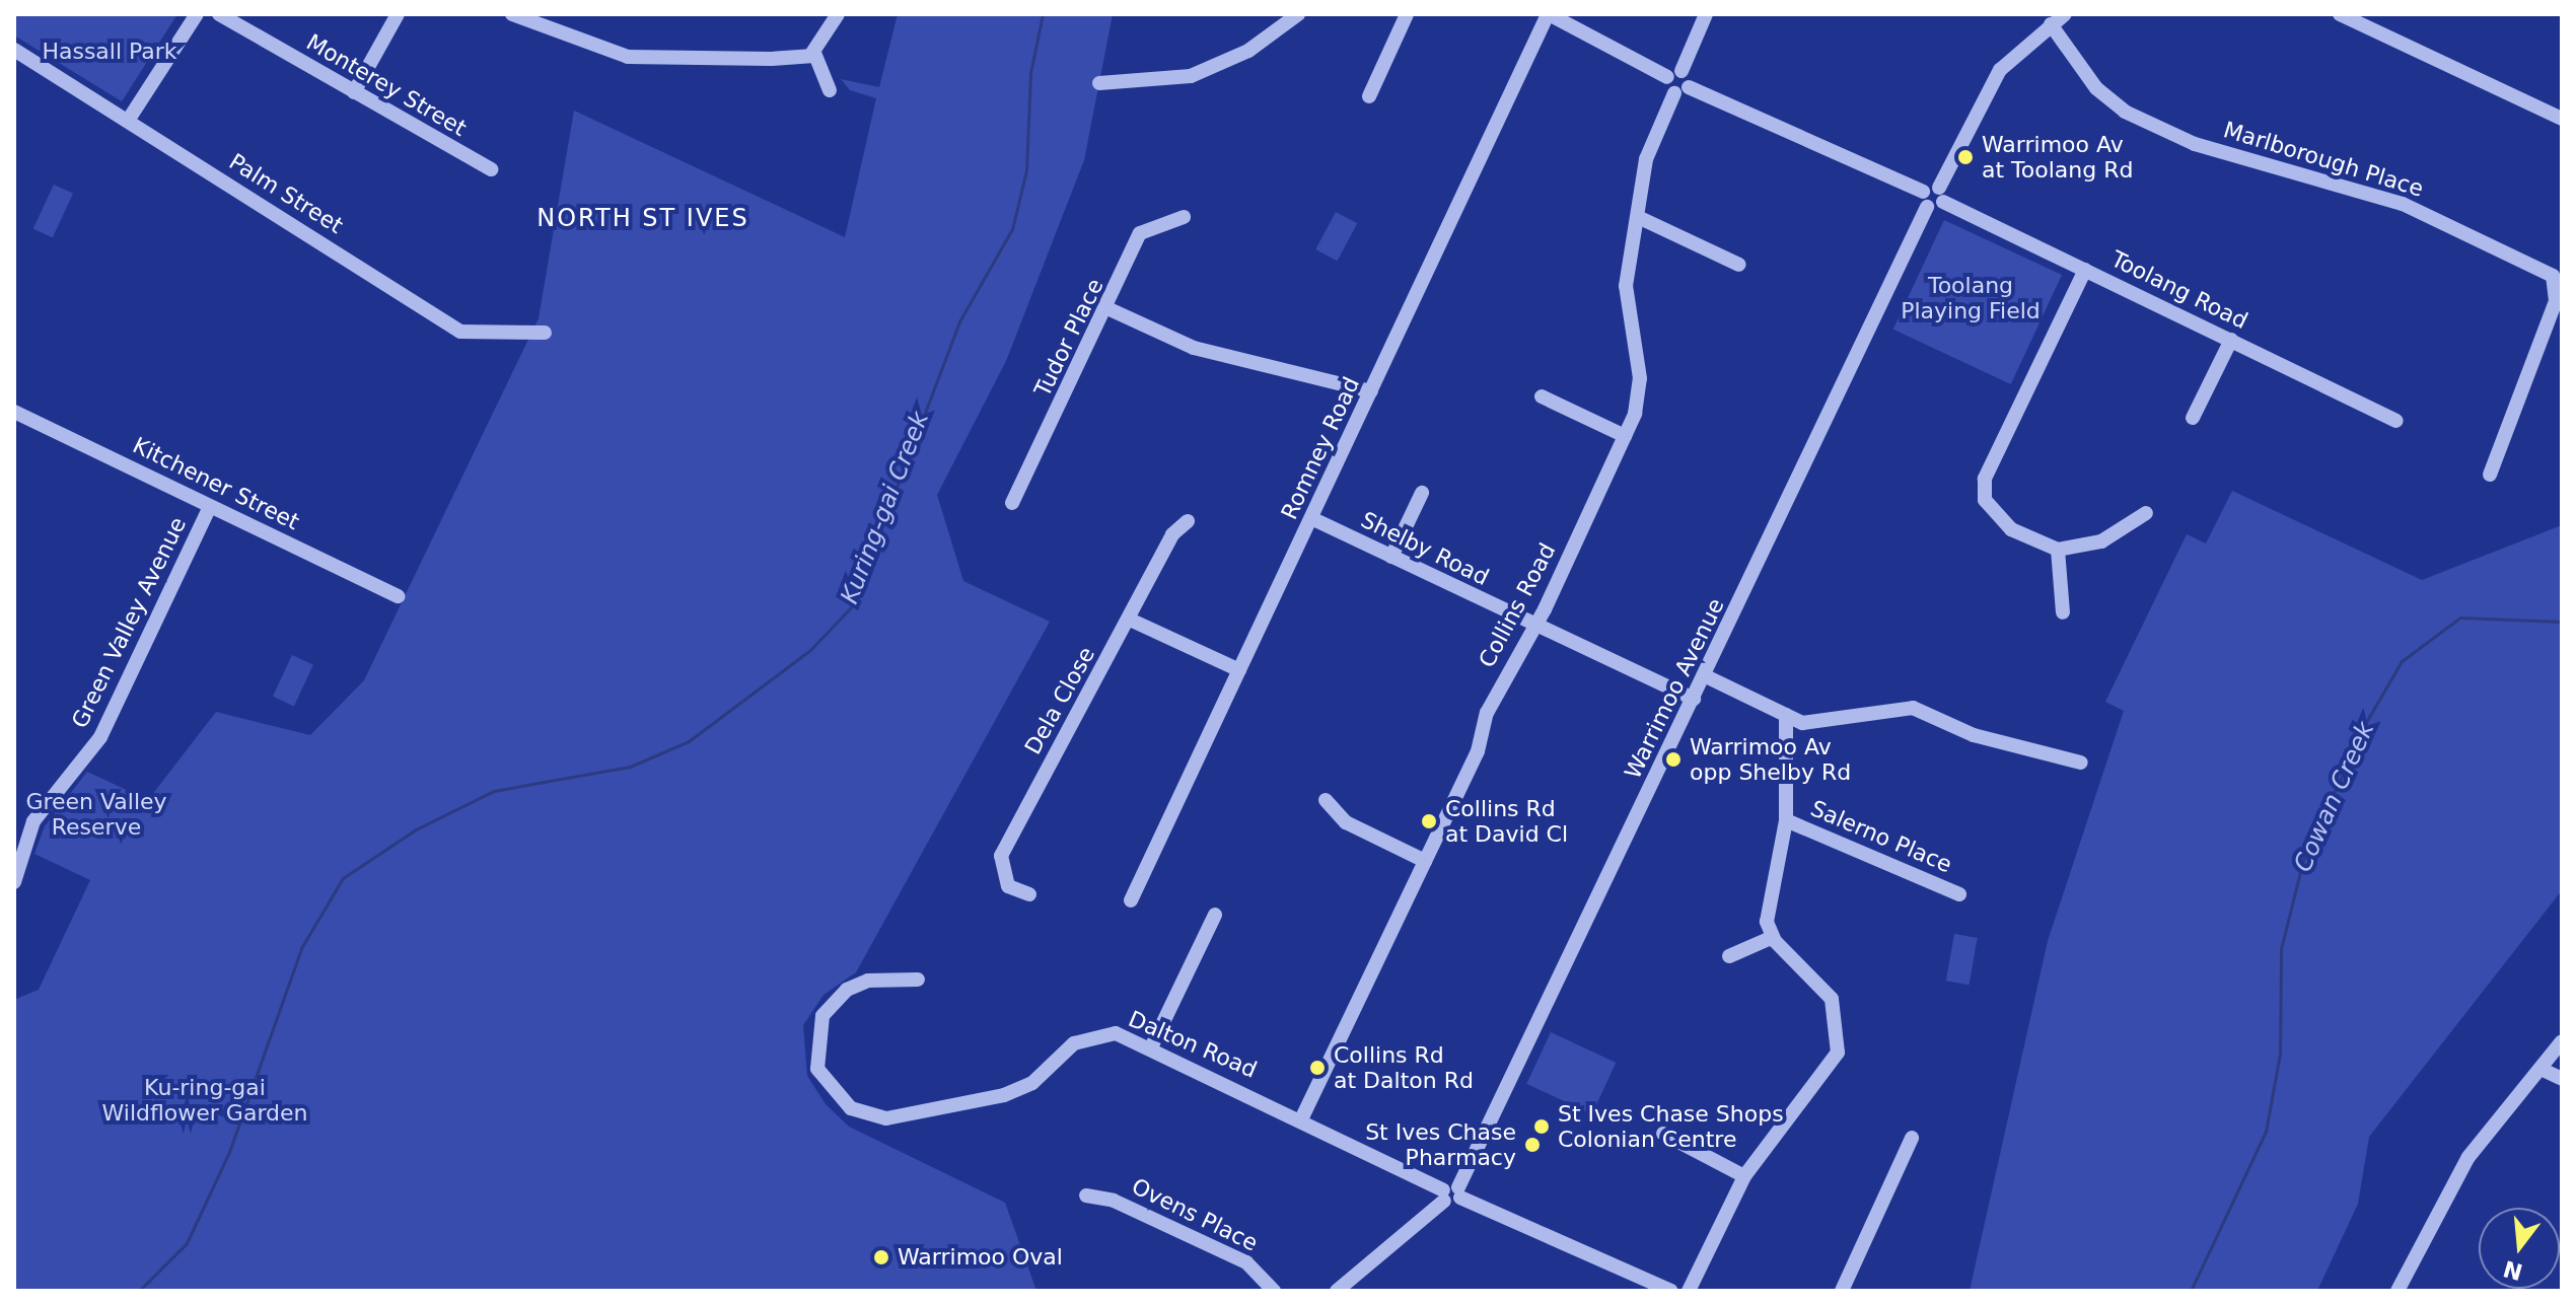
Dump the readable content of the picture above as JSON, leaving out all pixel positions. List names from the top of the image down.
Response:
{
  "streets": {
    "street": [
      "Monterey Street",
      "Marlborough Place",
      "Palm Street",
      "Toolang Road",
      "Tudor Place",
      "Romney Road",
      "Kitchener Street",
      "Shelby Road",
      "Collins Road",
      "Green Valley Avenue",
      "Warrimoo Avenue",
      "Dela Close",
      "Salerno Place",
      "Dalton Road",
      "Ovens Place"
    ]
  },
  "crossings": [
    ["Romney Road", "Shelby Road"],
    ["Kitchener Street", "Green Valley Avenue"],
    ["Shelby Road", "Collins Road"],
    ["Shelby Road", "Warrimoo Avenue"],
    ["Collins Road", "Dalton Road"],
    ["Warrimoo Avenue", "Dalton Road"]
  ],
  "districts": ["NORTH ST IVES"],
  "water": ["Kuring-gai Creek", "Cowan Creek"],
  "parks": [
    "Hassall Park",
    "Toolang Playing Field",
    "Green Valley Reserve",
    "Ku-ring-gai Wildflower Garden"
  ],
  "places": [
    "Warrimoo Av at Toolang Rd",
    "Warrimoo Av opp Shelby Rd",
    "Collins Rd at David Cl",
    "Collins Rd at Dalton Rd",
    "St Ives Chase Shops Colonian Centre",
    "St Ives Chase Pharmacy",
    "Warrimoo Oval"
  ],
  "north": "bottom"
}
